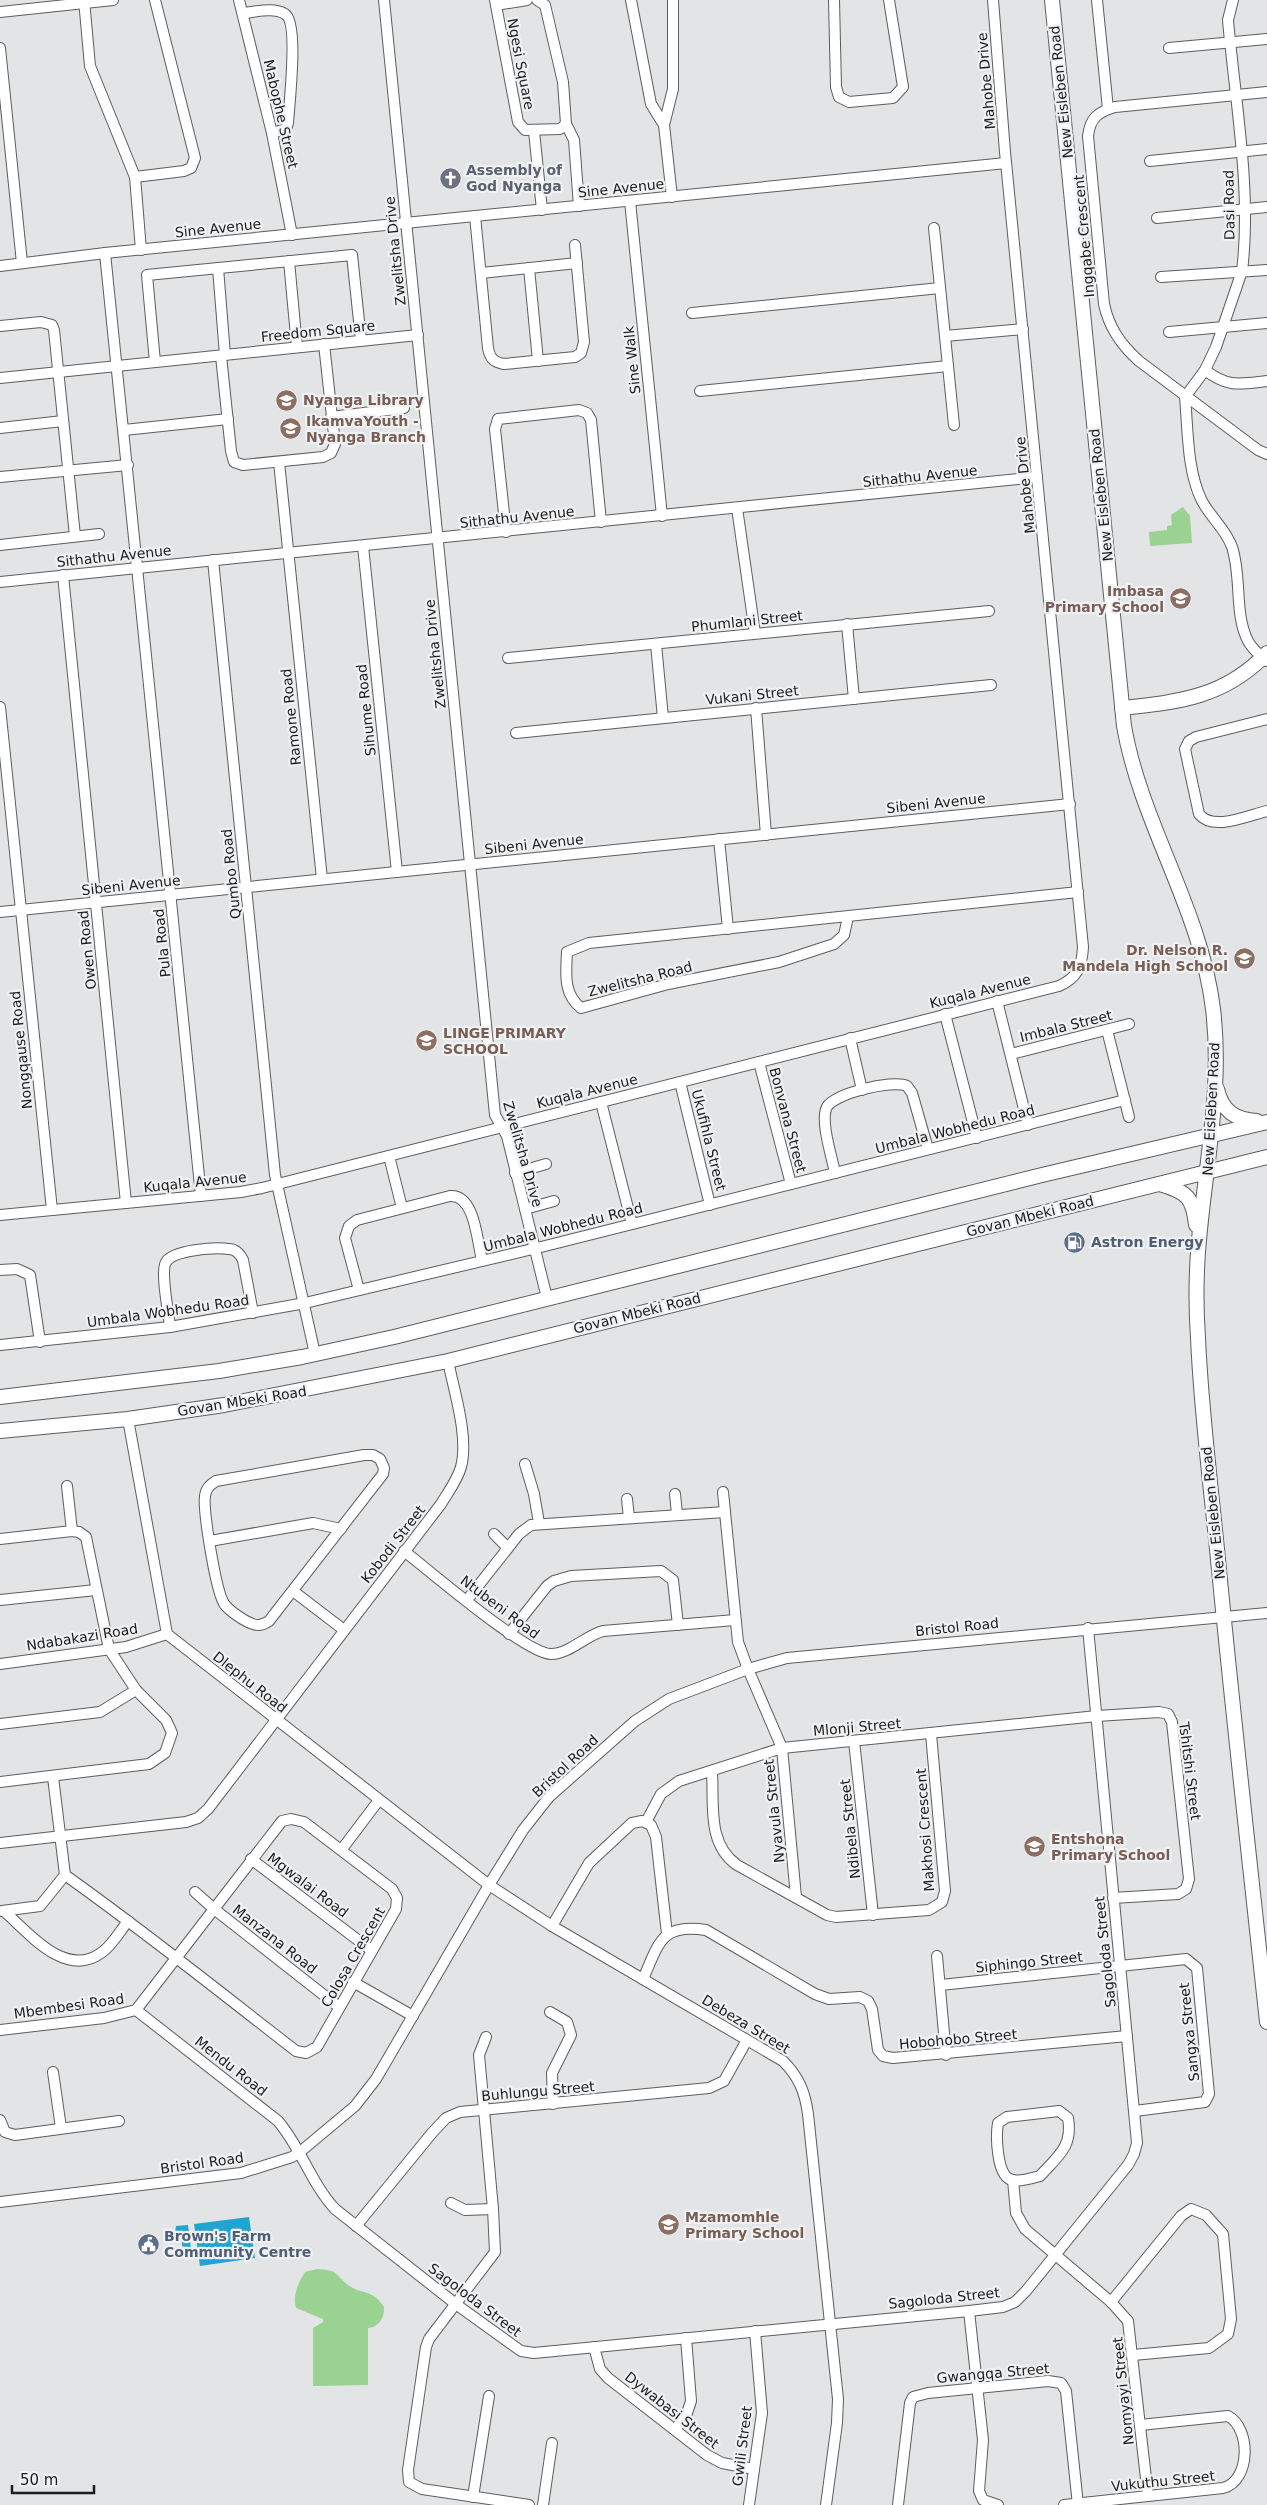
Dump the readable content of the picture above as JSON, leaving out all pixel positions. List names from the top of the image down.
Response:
{
  "streets": {
    "main road": ["New Eisleben Road", "Govan Mbeki Road"],
    "street": [
      "Ngesi Square",
      "Mahobe Drive",
      "Mabophe Street",
      "Sine Avenue",
      "Dasi Road",
      "Ingqabe Crescent",
      "Zwelitsha Drive",
      "Freedom Square",
      "Sine Walk",
      "Sithathu Avenue",
      "Phumlani Street",
      "Vukani Street",
      "Sihume Road",
      "Ramone Road",
      "Sibeni Avenue",
      "Qumbo Road",
      "Pula Road",
      "Owen Road",
      "Zwelitsha Road",
      "Kuqala Avenue",
      "Imbala Street",
      "Nongqause Road",
      "Bonvana Street",
      "Umbala Wobhedu Road",
      "Ukufihla Street",
      "Kobodi Street",
      "Ntubeni Road",
      "Bristol Road",
      "Ndabakazi Road",
      "Dlephu Road",
      "Mlonji Street",
      "Tshitshi Street",
      "Nyavula Street",
      "Ndibela Street",
      "Makhosi Crescent",
      "Mgwalai Road",
      "Manzana Road",
      "Sagoloda Street",
      "Colosa Crescent",
      "Siphingo Street",
      "Mbembesi Road",
      "Debeza Street",
      "Sangxa Street",
      "Hobohobo Street",
      "Mendu Road",
      "Buhlungu Street",
      "Gwangqa Street",
      "Nomyayi Street",
      "Dywabasi Street",
      "Gwili Street",
      "Vukuthu Street"
    ]
  },
  "crossings": [
    ["Mahobe Drive", "Sine Avenue"],
    ["Mahobe Drive", "Sithathu Avenue"],
    ["Mahobe Drive", "Sibeni Avenue"],
    ["Mahobe Drive", "Zwelitsha Road"],
    ["Mahobe Drive", "Kuqala Avenue"],
    ["New Eisleben Road", "Govan Mbeki Road"],
    ["New Eisleben Road", "Bristol Road"],
    ["Mabophe Street", "Sine Avenue"],
    ["Sine Avenue", "Zwelitsha Drive"],
    ["Sine Avenue", "Sine Walk"],
    ["Sine Avenue", "Pula Road"],
    ["Dasi Road", "Ingqabe Crescent"],
    ["Zwelitsha Drive", "Freedom Square"],
    ["Zwelitsha Drive", "Sithathu Avenue"],
    ["Zwelitsha Drive", "Sibeni Avenue"],
    ["Zwelitsha Drive", "Kuqala Avenue"],
    ["Zwelitsha Drive", "Umbala Wobhedu Road"],
    ["Freedom Square", "Pula Road"],
    ["Sine Walk", "Sithathu Avenue"],
    ["Sithathu Avenue", "Sihume Road"],
    ["Sithathu Avenue", "Ramone Road"],
    ["Sithathu Avenue", "Qumbo Road"],
    ["Sithathu Avenue", "Pula Road"],
    ["Sithathu Avenue", "Owen Road"],
    ["Sihume Road", "Sibeni Avenue"],
    ["Ramone Road", "Sibeni Avenue"],
    ["Sibeni Avenue", "Qumbo Road"],
    ["Sibeni Avenue", "Pula Road"],
    ["Sibeni Avenue", "Owen Road"],
    ["Sibeni Avenue", "Nongqause Road"],
    ["Qumbo Road", "Kuqala Avenue"],
    ["Qumbo Road", "Umbala Wobhedu Road"],
    ["Pula Road", "Kuqala Avenue"],
    ["Owen Road", "Kuqala Avenue"],
    ["Kuqala Avenue", "Nongqause Road"],
    ["Kuqala Avenue", "Bonvana Street"],
    ["Kuqala Avenue", "Ukufihla Street"],
    ["Bonvana Street", "Umbala Wobhedu Road"],
    ["Umbala Wobhedu Road", "Ukufihla Street"],
    ["Govan Mbeki Road", "Kobodi Street"],
    ["Kobodi Street", "Ntubeni Road"],
    ["Kobodi Street", "Dlephu Road"],
    ["Ntubeni Road", "Nyavula Street"],
    ["Bristol Road", "Dlephu Road"],
    ["Bristol Road", "Nyavula Street"],
    ["Bristol Road", "Sagoloda Street"],
    ["Bristol Road", "Debeza Street"],
    ["Bristol Road", "Mendu Road"],
    ["Ndabakazi Road", "Dlephu Road"],
    ["Dlephu Road", "Debeza Street"],
    ["Mlonji Street", "Tshitshi Street"],
    ["Mlonji Street", "Nyavula Street"],
    ["Mlonji Street", "Ndibela Street"],
    ["Mlonji Street", "Makhosi Crescent"],
    ["Mlonji Street", "Sagoloda Street"],
    ["Tshitshi Street", "Sagoloda Street"],
    ["Nyavula Street", "Makhosi Crescent"],
    ["Ndibela Street", "Makhosi Crescent"],
    ["Mgwalai Road", "Colosa Crescent"],
    ["Manzana Road", "Colosa Crescent"],
    ["Sagoloda Street", "Siphingo Street"],
    ["Sagoloda Street", "Debeza Street"],
    ["Sagoloda Street", "Sangxa Street"],
    ["Sagoloda Street", "Hobohobo Street"],
    ["Sagoloda Street", "Mendu Road"],
    ["Sagoloda Street", "Buhlungu Street"],
    ["Sagoloda Street", "Nomyayi Street"],
    ["Sagoloda Street", "Dywabasi Street"],
    ["Sagoloda Street", "Gwili Street"],
    ["Colosa Crescent", "Mbembesi Road"],
    ["Siphingo Street", "Sangxa Street"],
    ["Mbembesi Road", "Mendu Road"],
    ["Debeza Street", "Buhlungu Street"],
    ["Gwangqa Street", "Vukuthu Street"],
    ["Nomyayi Street", "Vukuthu Street"],
    ["Dywabasi Street", "Gwili Street"]
  ],
  "places": {
    "church": ["Assembly of God Nyanga"],
    "school or university": [
      "Nyanga Library",
      "IkamvaYouth - Nyanga Branch",
      "Imbasa Primary School",
      "Dr. Nelson R. Mandela High School",
      "LINGE PRIMARY SCHOOL",
      "Entshona Primary School",
      "Mzamomhle Primary School"
    ],
    "fuel station": ["Astron Energy"],
    "public building": ["Brown's Farm Community Centre"]
  },
  "scale_bar": "50 m"
}
